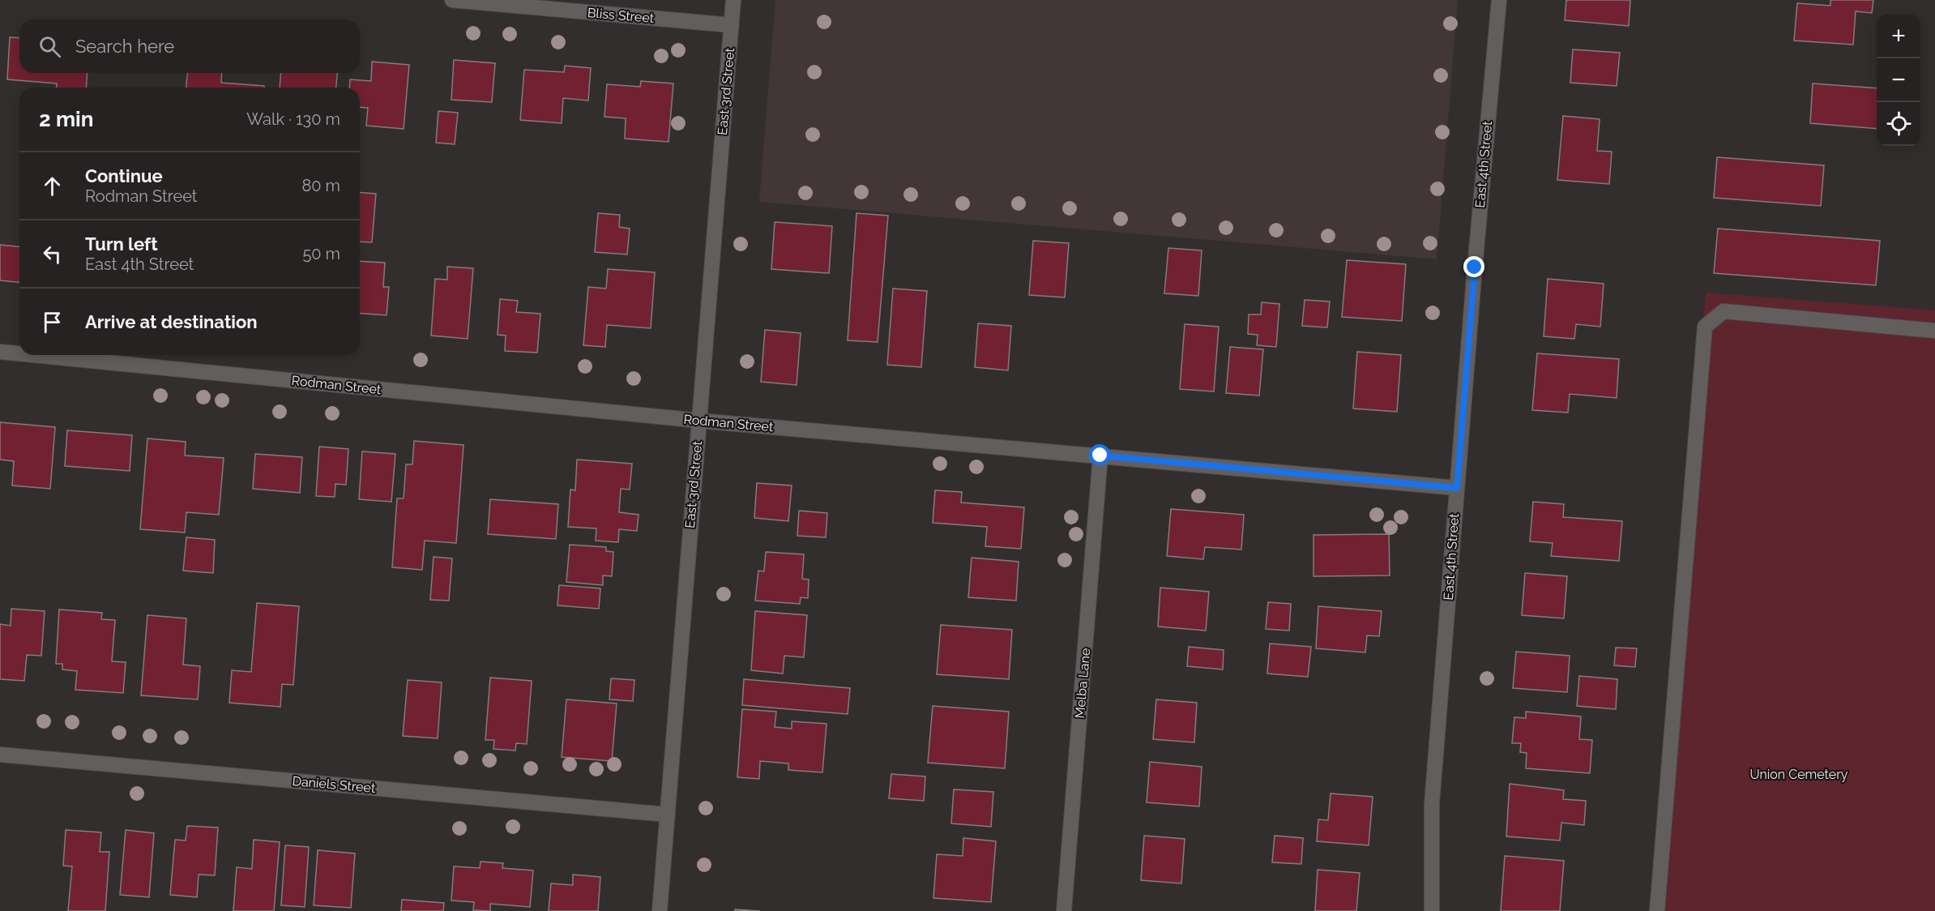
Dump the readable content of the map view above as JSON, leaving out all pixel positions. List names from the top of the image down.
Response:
{
  "streets": {
    "street": [
      "Bliss Street",
      "East 3rd Street",
      "East 4th Street",
      "Rodman Street",
      "Melba Lane",
      "Daniels Street"
    ]
  },
  "crossings": [
    ["Bliss Street", "East 3rd Street"],
    ["East 3rd Street", "Rodman Street"],
    ["East 3rd Street", "Daniels Street"],
    ["East 4th Street", "Rodman Street"],
    ["Rodman Street", "Melba Lane"]
  ],
  "parks": ["Union Cemetery"],
  "page": {
    "map_buttons": ["+", "−"],
    "search": "Search here",
    "heading": ["2 min", "Walk · 130 m"],
    "list": [
      ["Continue", "Rodman Street", "80 m"],
      ["Turn left", "East 4th Street", "50 m"],
      "Arrive at destination"
    ]
  }
}
